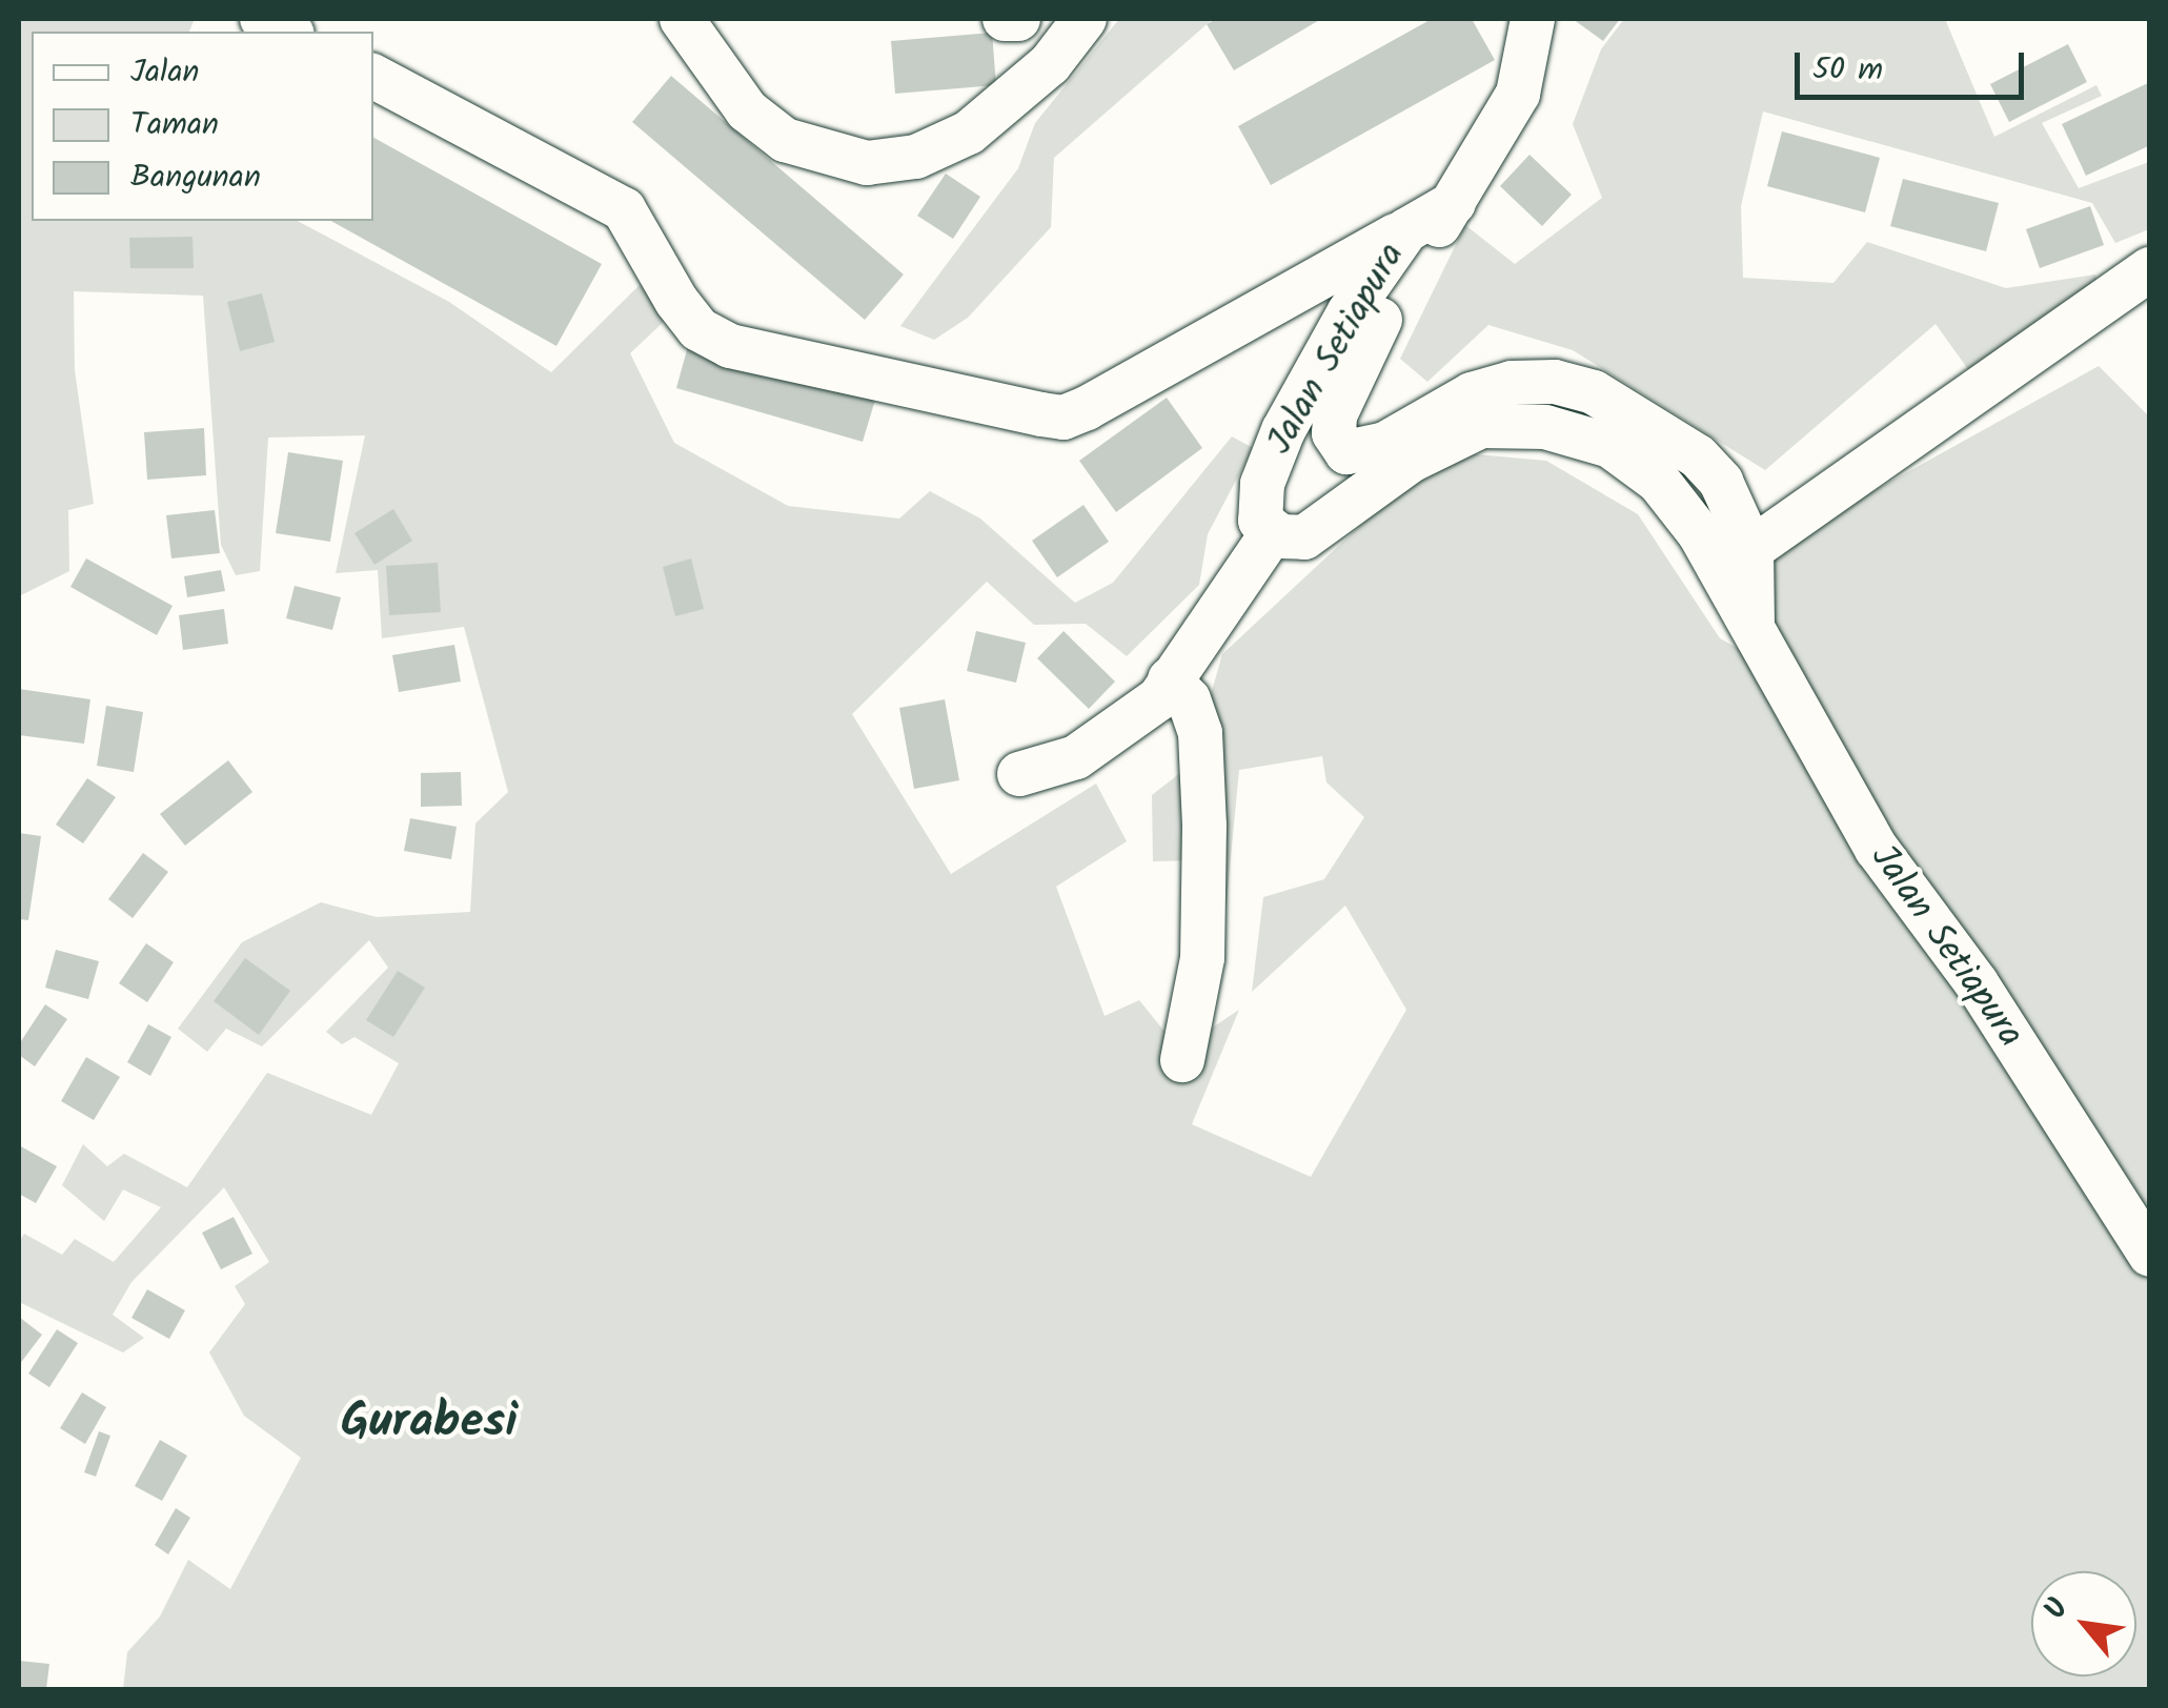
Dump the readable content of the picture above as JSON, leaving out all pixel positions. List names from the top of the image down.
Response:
{
  "streets": {
    "street": ["Jalan Setiapura"]
  },
  "districts": ["Gurabesi"],
  "legend": ["Jalan", "Taman", "Bangunan"],
  "scale_bar": "50 m",
  "north": "top left"
}
